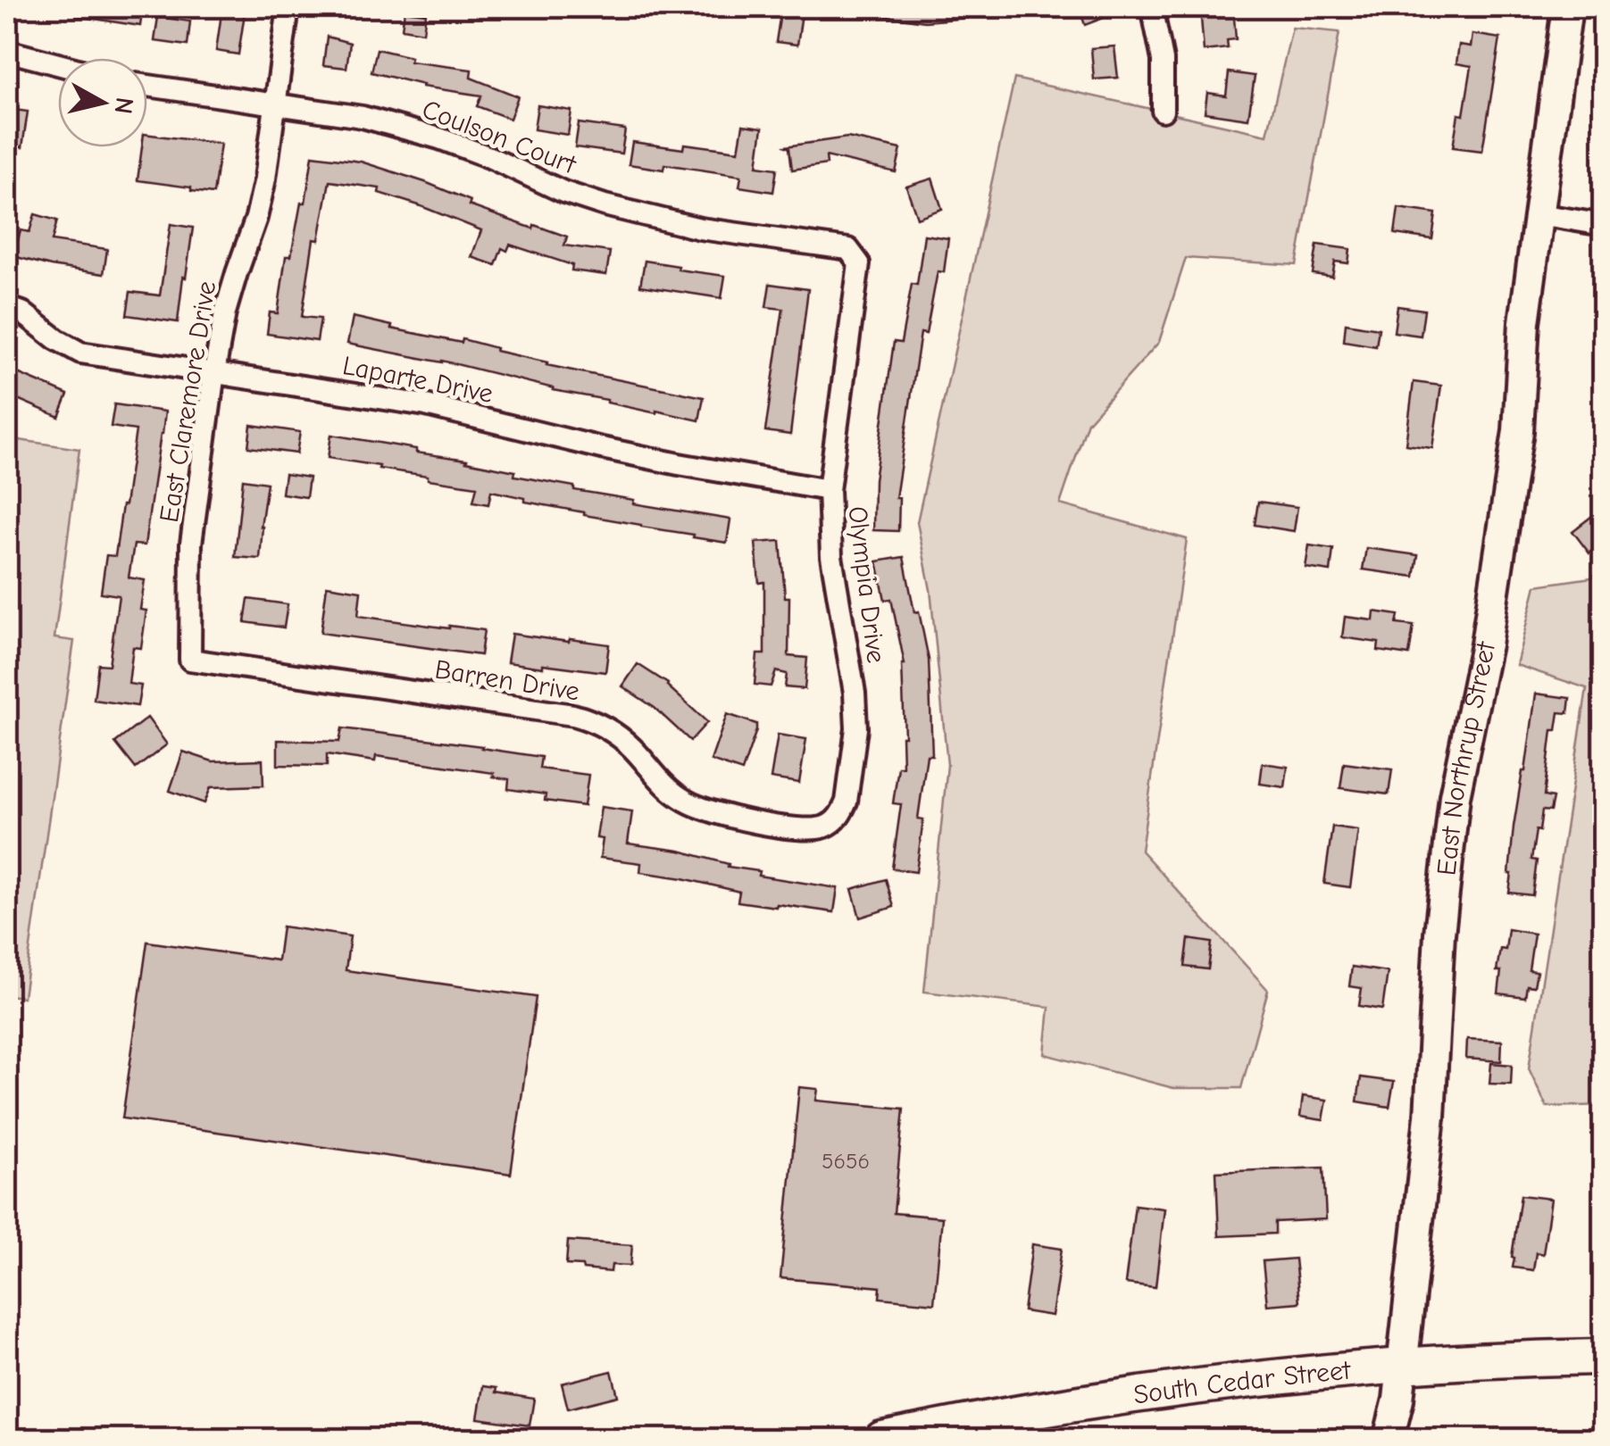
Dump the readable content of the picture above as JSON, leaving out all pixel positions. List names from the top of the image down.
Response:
{
  "streets": {
    "main road": ["South Cedar Street"],
    "street": [
      "Coulson Court",
      "Laparte Drive",
      "East Claremore Drive",
      "Olympia Drive",
      "Barren Drive",
      "East Northrup Street"
    ]
  },
  "crossings": [
    ["Coulson Court", "East Claremore Drive"],
    ["Coulson Court", "Olympia Drive"],
    ["Laparte Drive", "East Claremore Drive"],
    ["Laparte Drive", "Olympia Drive"],
    ["East Claremore Drive", "Barren Drive"],
    ["Olympia Drive", "Barren Drive"],
    ["East Northrup Street", "South Cedar Street"]
  ],
  "house_numbers": ["5656"],
  "north": "right"
}
